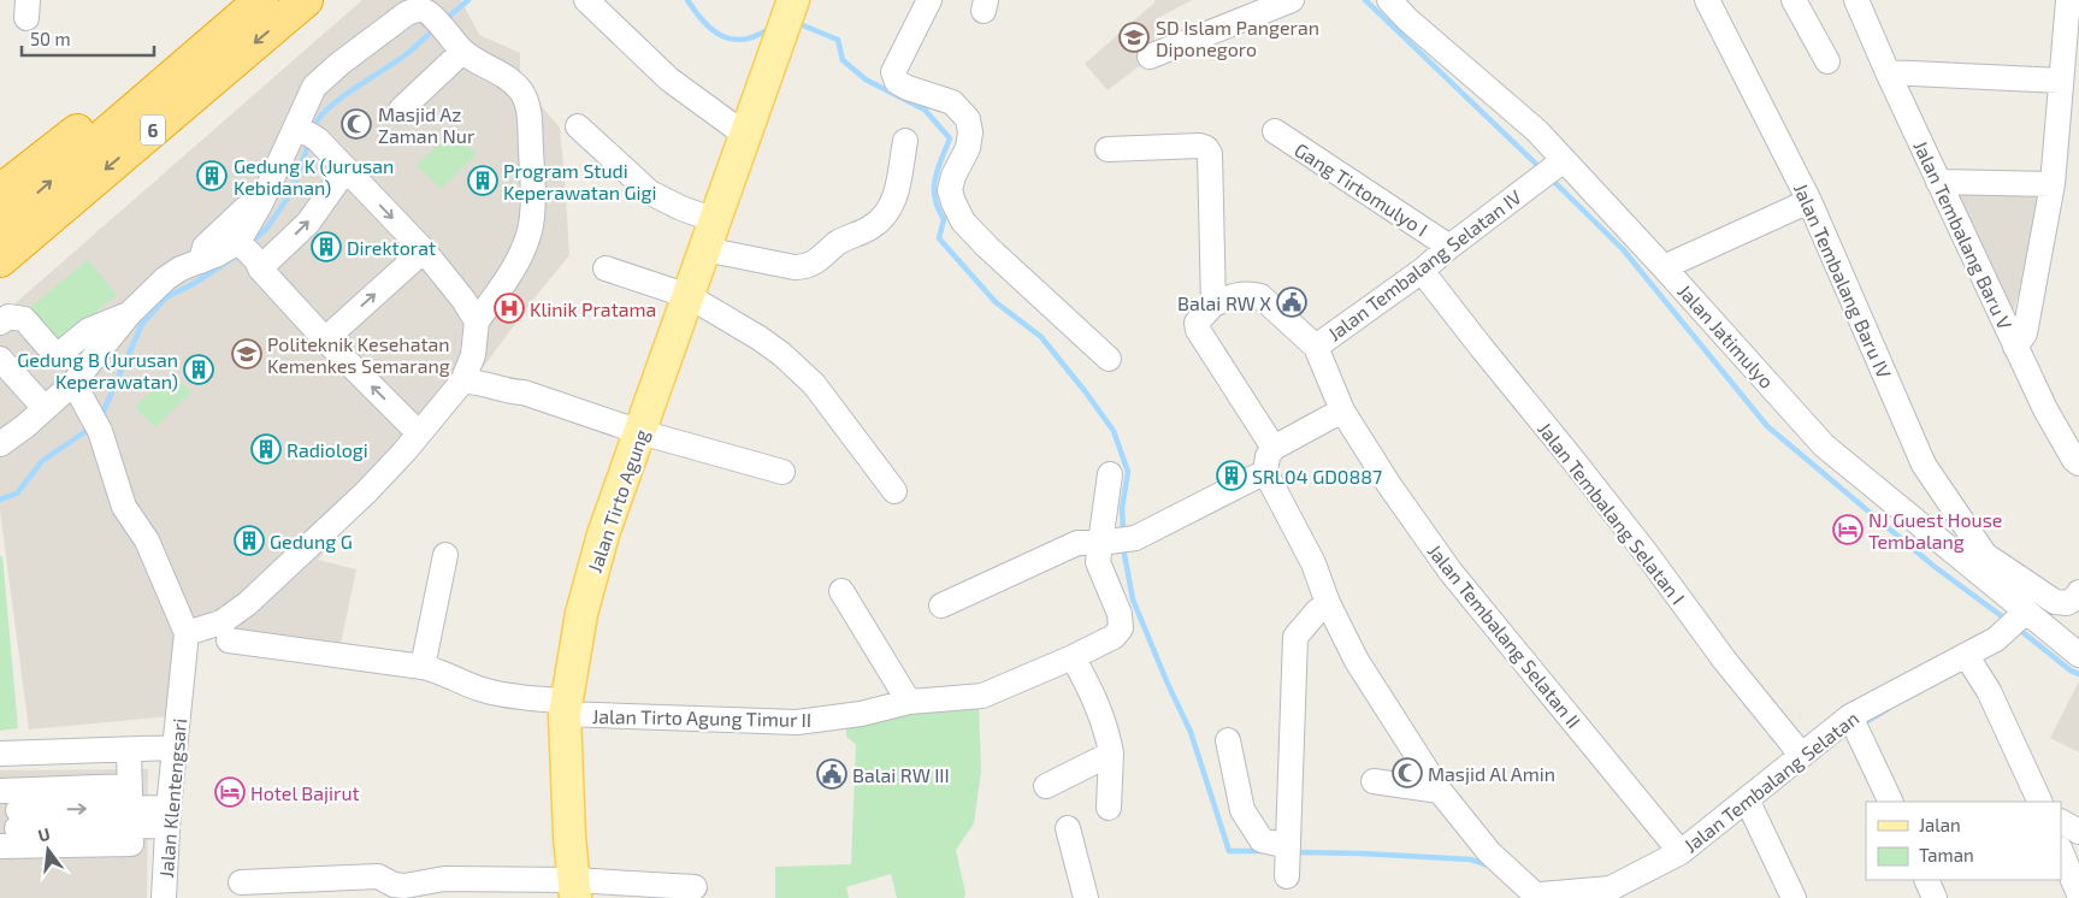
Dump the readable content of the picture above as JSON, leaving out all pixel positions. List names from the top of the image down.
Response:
{
  "streets": {
    "highway": ["6"],
    "main road": ["Jalan Tirto Agung"],
    "street": [
      "Gang Tirtomulyo I",
      "Jalan Tembalang Baru V",
      "Jalan Tembalang Selatan IV",
      "Jalan Tembalang Baru IV",
      "Jalan Jatimulyo",
      "Jalan Tembalang Selatan I",
      "Jalan Tembalang Selatan II",
      "Jalan Tirto Agung Timur II",
      "Jalan Tembalang Selatan",
      "Jalan Klentengsari"
    ]
  },
  "crossings": [
    ["Gang Tirtomulyo I", "Jalan Tembalang Selatan IV"],
    ["Jalan Tembalang Selatan IV", "Jalan Jatimulyo"],
    ["Jalan Tembalang Selatan IV", "Jalan Tembalang Selatan I"],
    ["Jalan Tembalang Selatan IV", "Jalan Tembalang Selatan II"],
    ["Jalan Jatimulyo", "Jalan Tembalang Selatan"],
    ["Jalan Tirto Agung", "Jalan Tirto Agung Timur II"],
    ["Jalan Tembalang Selatan I", "Jalan Tembalang Selatan"],
    ["Jalan Tembalang Selatan II", "Jalan Tembalang Selatan"]
  ],
  "places": {
    "school or university": ["SD Islam Pangeran Diponegoro", "Politeknik Kesehatan Kemenkes Semarang"],
    "mosque": ["Masjid Az Zaman Nur", "Masjid Al Amin"],
    "building": [
      "Gedung K (Jurusan Kebidanan)",
      "Program Studi Keperawatan Gigi",
      "Direktorat",
      "Gedung B (Jurusan Keperawatan)",
      "Radiologi",
      "SRL04 GD0887",
      "Gedung G"
    ],
    "public building": ["Balai RW X", "Balai RW III"],
    "hospital": ["Klinik Pratama"],
    "hotel": ["NJ Guest House Tembalang", "Hotel Bajirut"]
  },
  "legend": ["Jalan", "Taman"],
  "scale_bar": "50 m",
  "north": "top"
}
